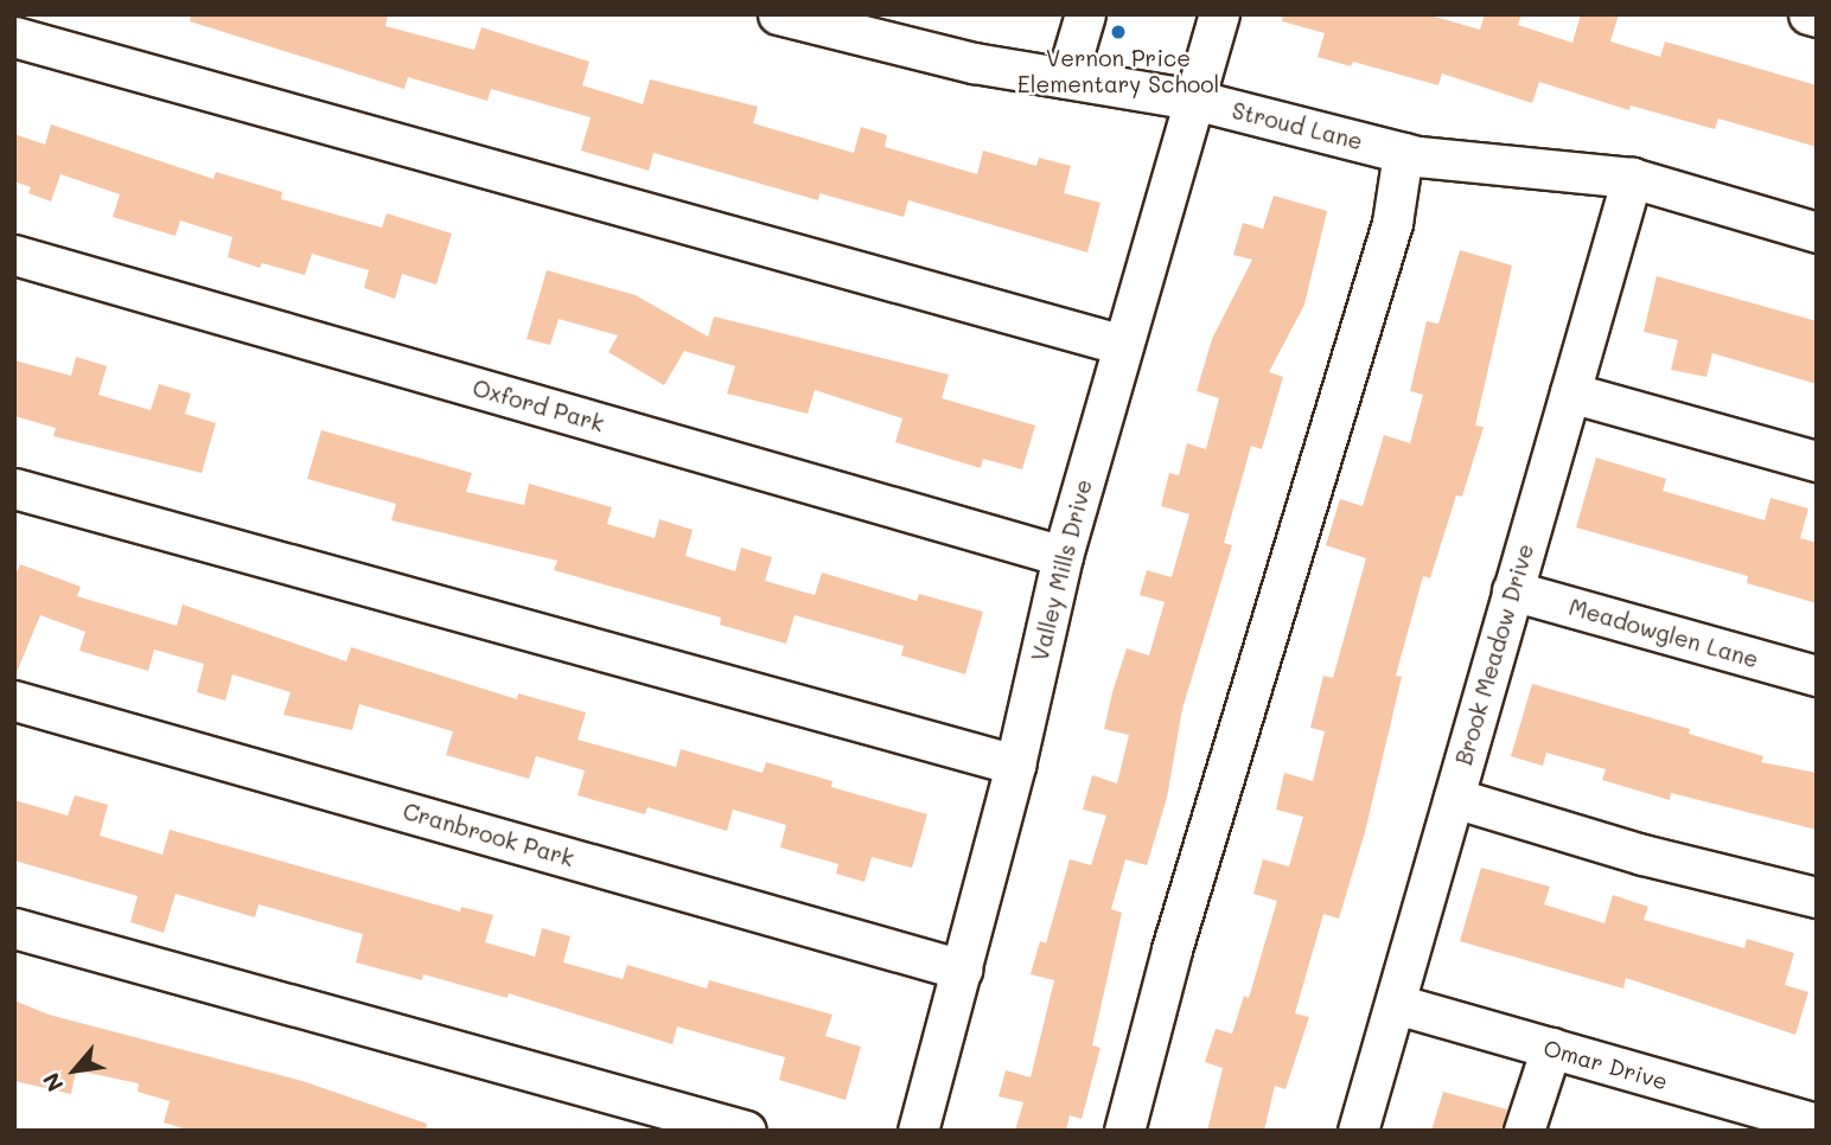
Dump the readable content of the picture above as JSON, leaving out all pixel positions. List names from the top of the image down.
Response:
{
  "streets": {
    "street": [
      "Stroud Lane",
      "Oxford Park",
      "Valley Mills Drive",
      "Meadowglen Lane",
      "Brook Meadow Drive",
      "Cranbrook Park",
      "Omar Drive"
    ]
  },
  "crossings": [
    ["Stroud Lane", "Valley Mills Drive"],
    ["Stroud Lane", "Brook Meadow Drive"],
    ["Oxford Park", "Valley Mills Drive"],
    ["Valley Mills Drive", "Cranbrook Park"],
    ["Meadowglen Lane", "Brook Meadow Drive"],
    ["Brook Meadow Drive", "Omar Drive"]
  ],
  "places": ["Vernon Price Elementary School"],
  "north": "bottom left"
}
